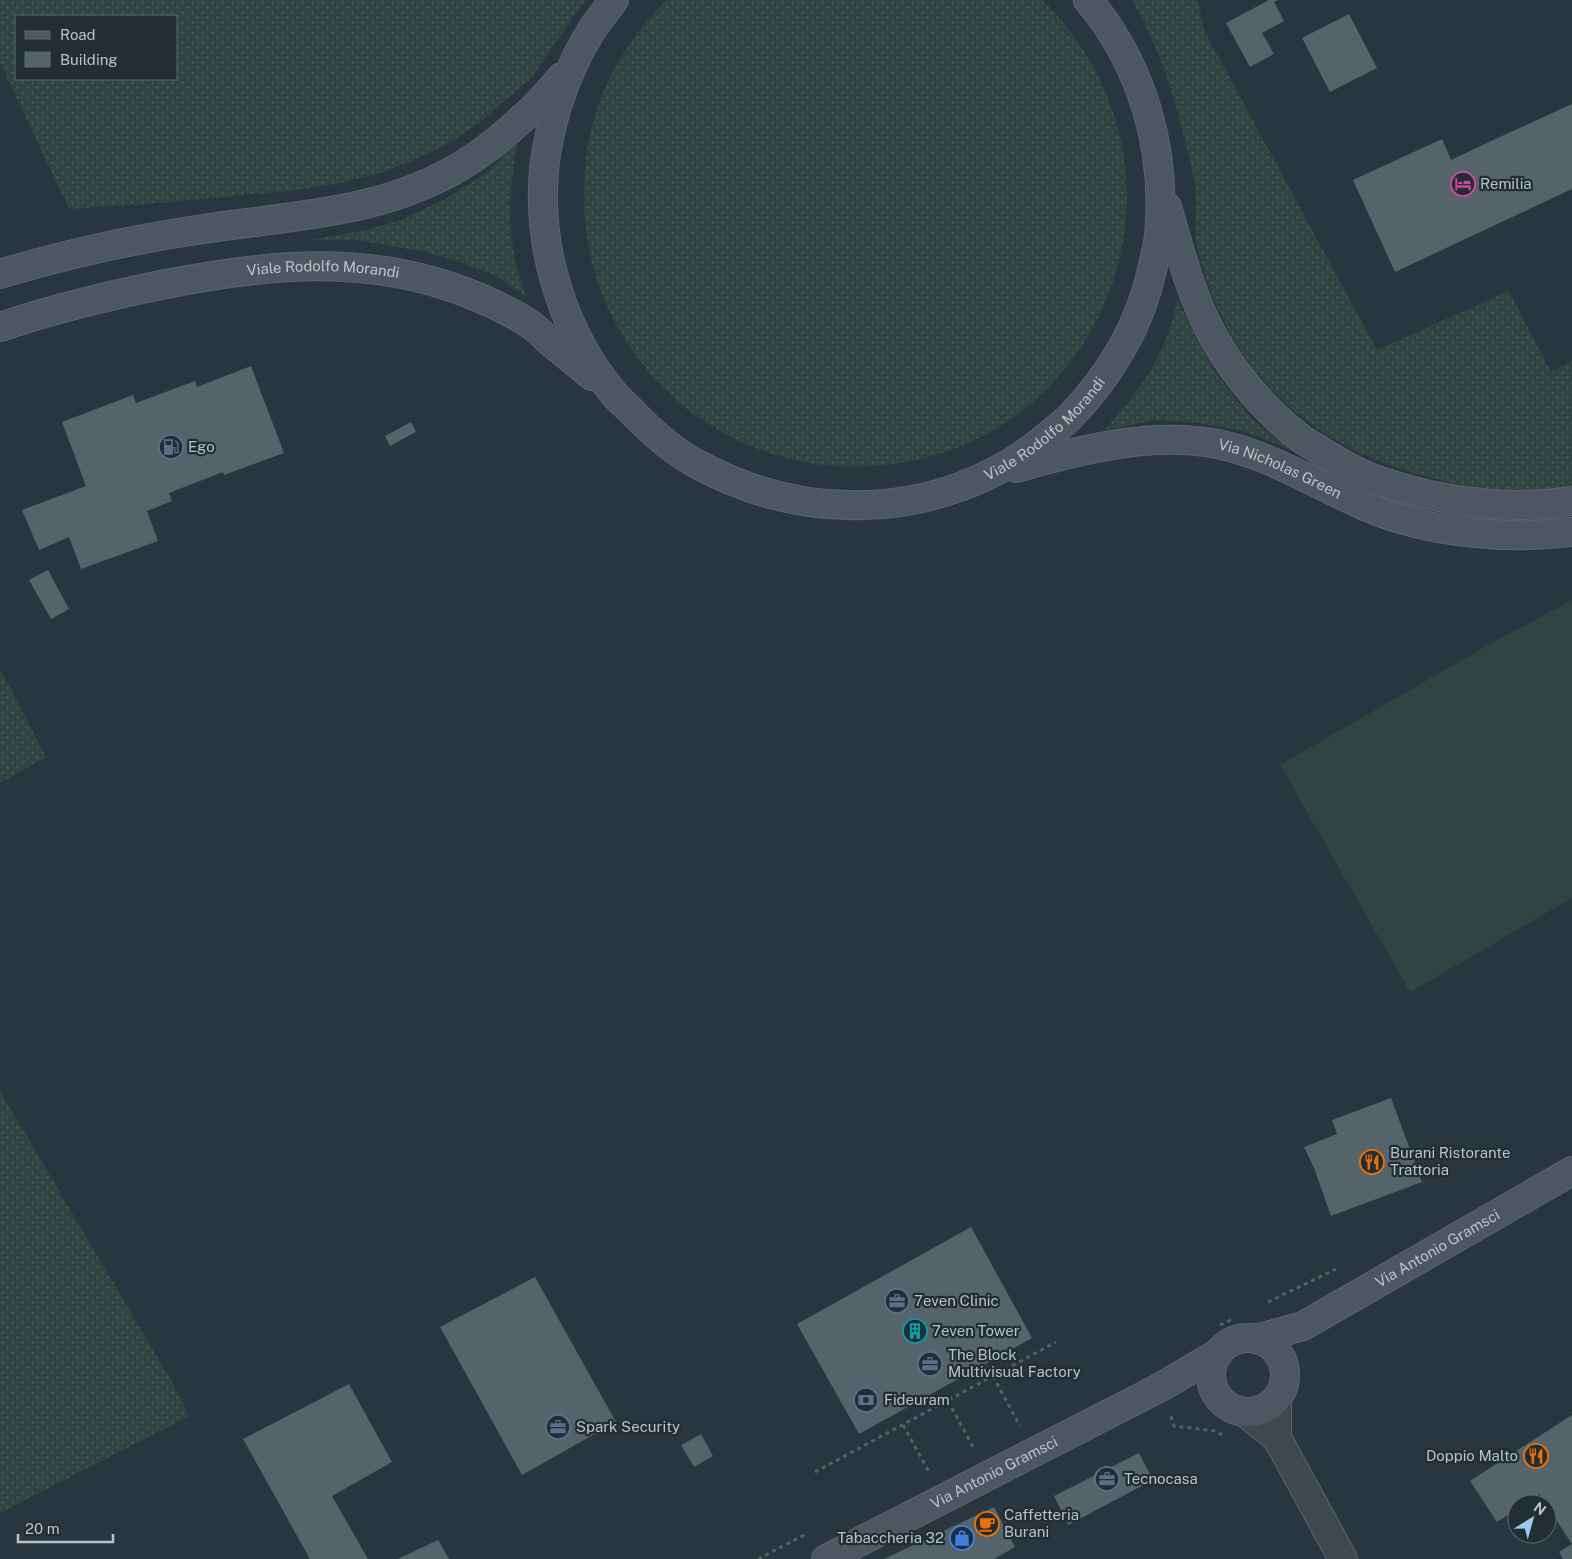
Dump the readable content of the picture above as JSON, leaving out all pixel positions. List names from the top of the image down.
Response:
{
  "streets": {
    "street": ["Viale Rodolfo Morandi", "Via Nicholas Green", "Via Antonio Gramsci"]
  },
  "crossings": [
    ["Viale Rodolfo Morandi", "Via Nicholas Green"]
  ],
  "places": {
    "hotel": ["Remilia"],
    "fuel station": ["Ego"],
    "restaurant": ["Burani Ristorante Trattoria", "Doppio Malto"],
    "office": [
      "7even Clinic",
      "The Block Multivisual Factory",
      "Spark Security",
      "Tecnocasa"
    ],
    "building": ["7even Tower"],
    "bank": ["Fideuram"],
    "cafe": ["Caffetteria Burani"],
    "shop": ["Tabaccheria 32"]
  },
  "legend": ["Road", "Building"],
  "scale_bar": "20 m",
  "north": "top right"
}
